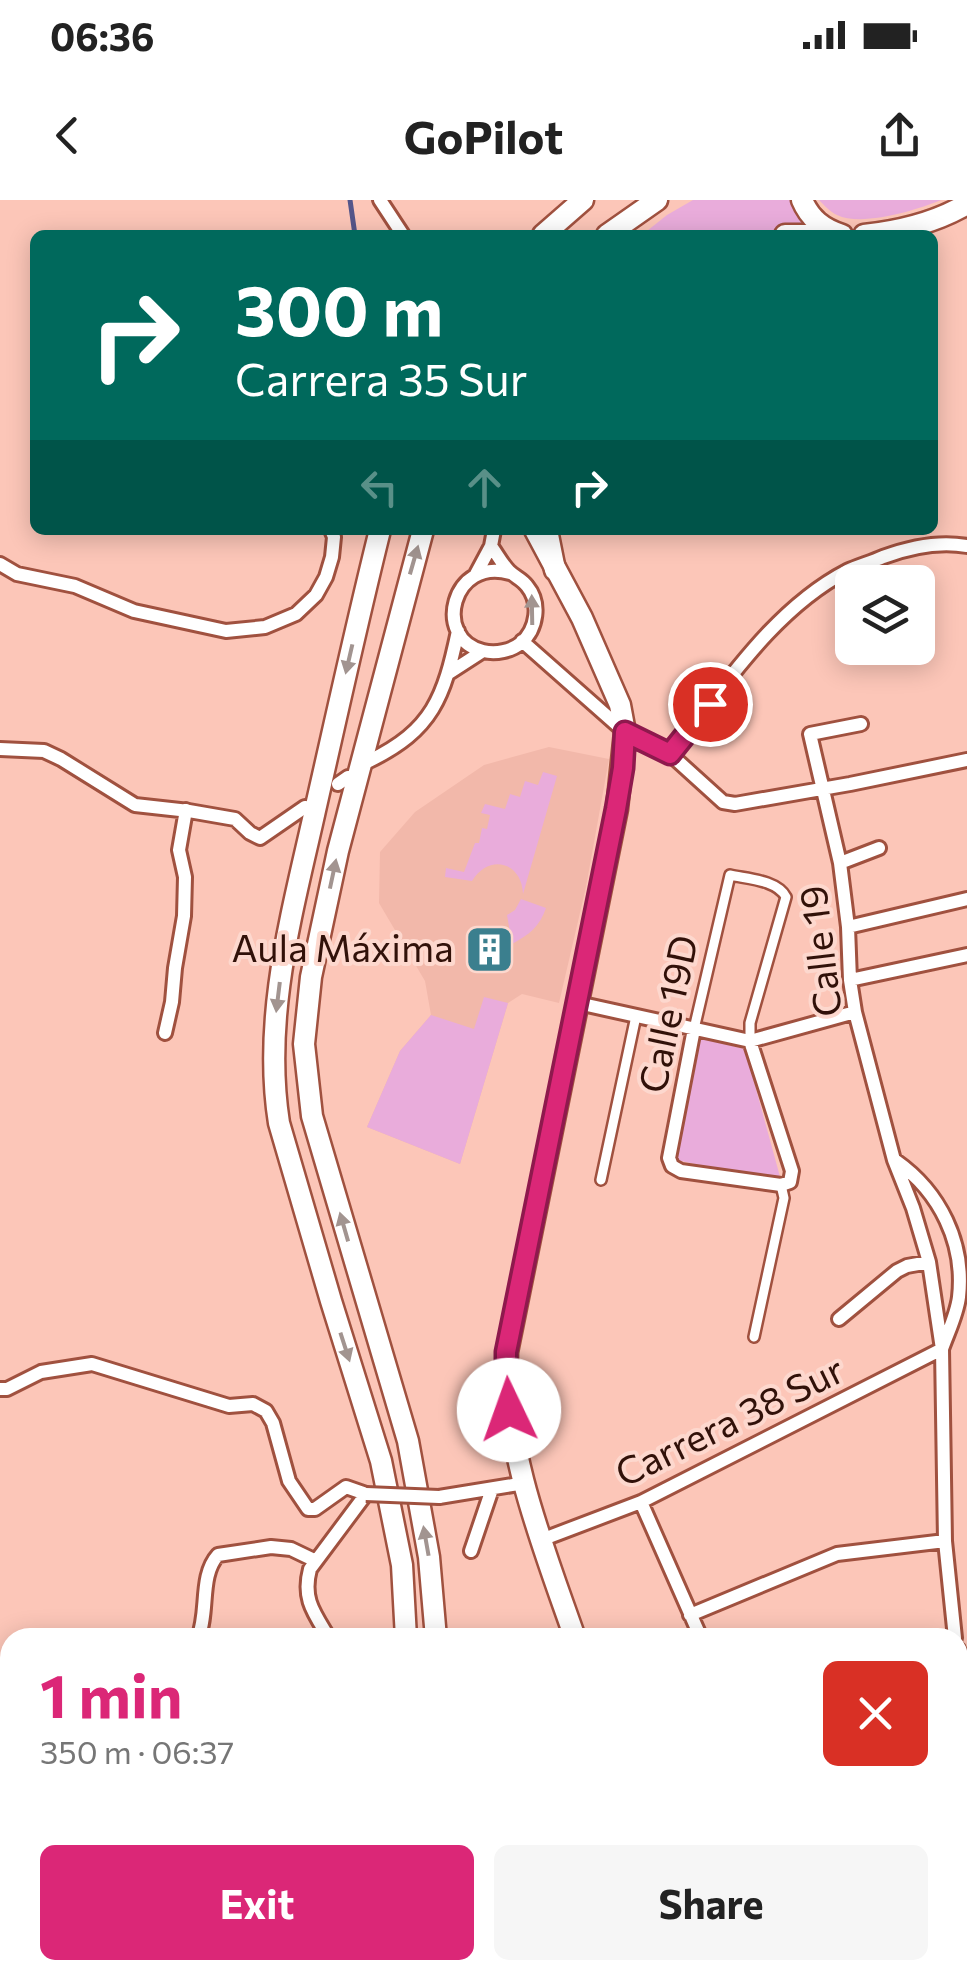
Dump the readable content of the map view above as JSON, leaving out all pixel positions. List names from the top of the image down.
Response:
{
  "streets": {
    "street": ["Calle 19", "Calle 19D", "Carrera 38 Sur"]
  },
  "crossings": [
    ["Calle 19", "Carrera 38 Sur"]
  ],
  "places": {
    "building": ["Aula Máxima"]
  },
  "page": {
    "status": "06:36",
    "header": "GoPilot",
    "turn": ["300 m", "Carrera 35 Sur"],
    "heading": ["1 min", "350 m · 06:37"],
    "buttons": ["Exit", "Share"]
  }
}
